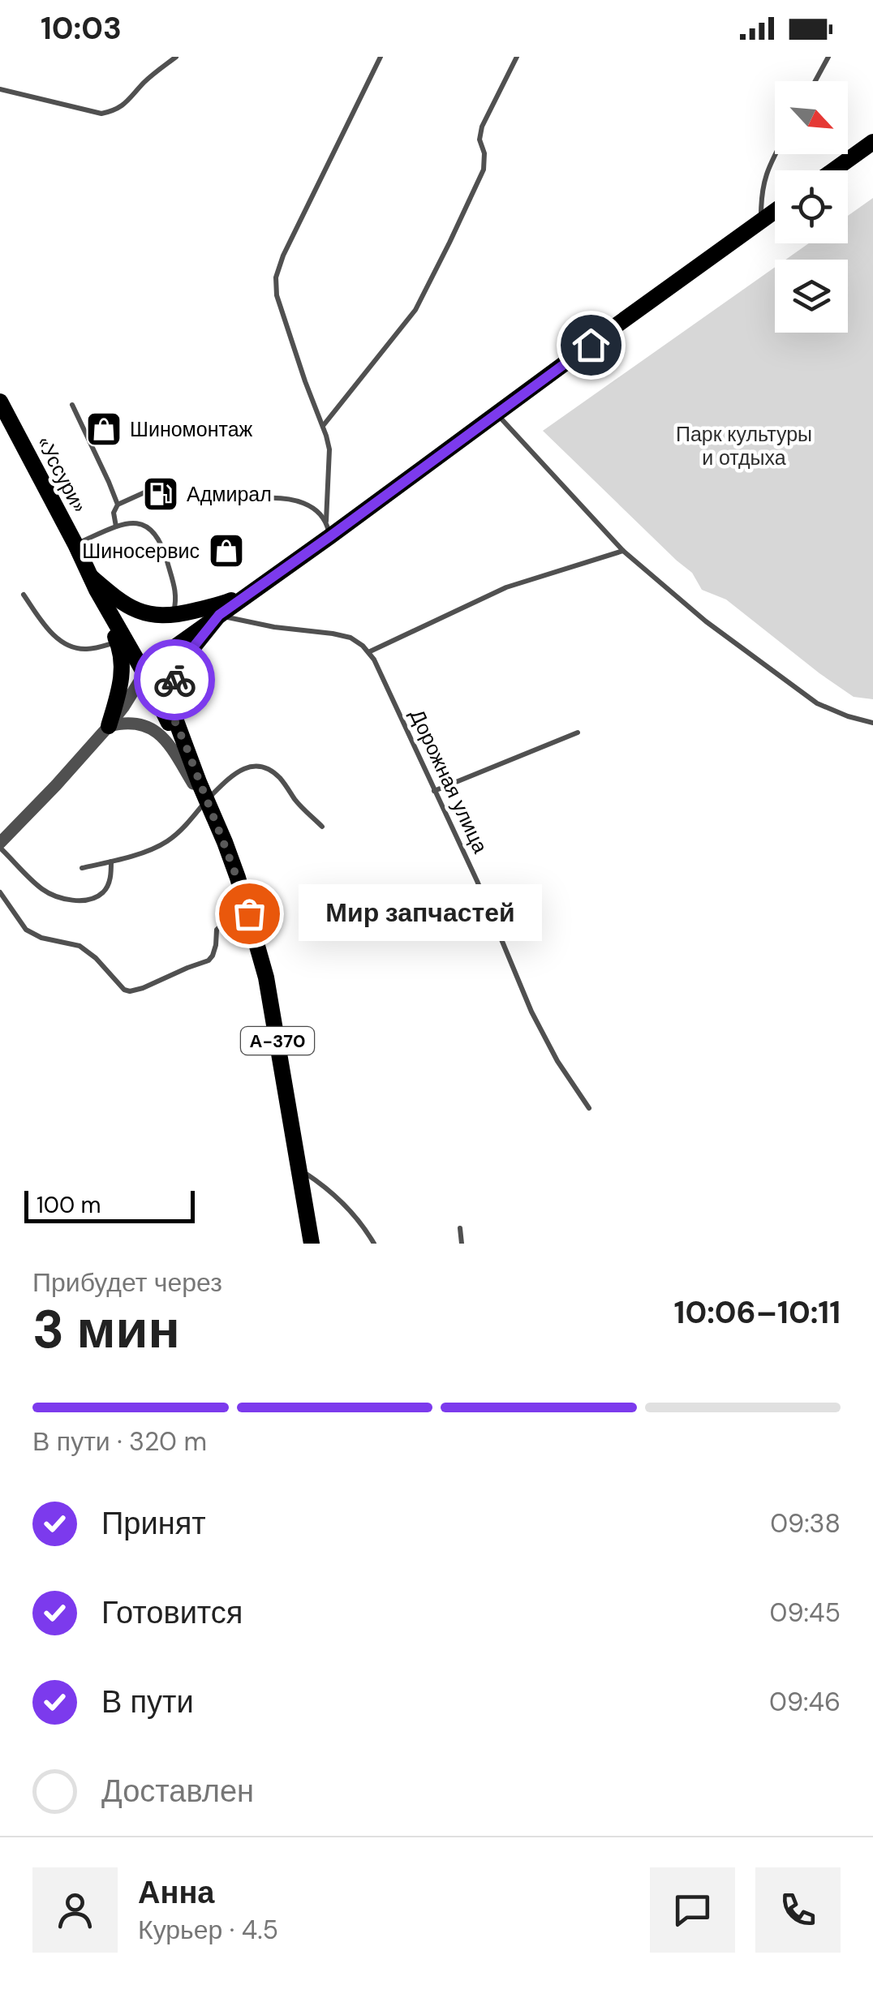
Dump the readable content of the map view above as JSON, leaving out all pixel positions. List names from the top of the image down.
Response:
{
  "streets": {
    "main road": ["«Уссури»", "А-370"],
    "lane": ["Дорожная улица"]
  },
  "crossings": [
    ["«Уссури»", "А-370"]
  ],
  "parks": ["Парк культуры и отдыха"],
  "places": {
    "shop": ["Шиномонтаж", "Шиносервис"],
    "fuel station": ["Адмирал"],
    "other": ["Мир запчастей"]
  },
  "scale_bar": "100 m",
  "north": "bottom right",
  "page": {
    "status": "10:03",
    "bubble": "Мир запчастей",
    "scale": "100 m",
    "heading": ["3 мин", "Прибудет через", "10:06–10:11"],
    "panel": ["Анна", "Курьер · 4.5"],
    "bar": "В пути · 320 m",
    "list": [
      ["Принят", "09:38"],
      ["Готовится", "09:45"],
      ["В пути", "09:46"],
      "Доставлен"
    ]
  }
}
